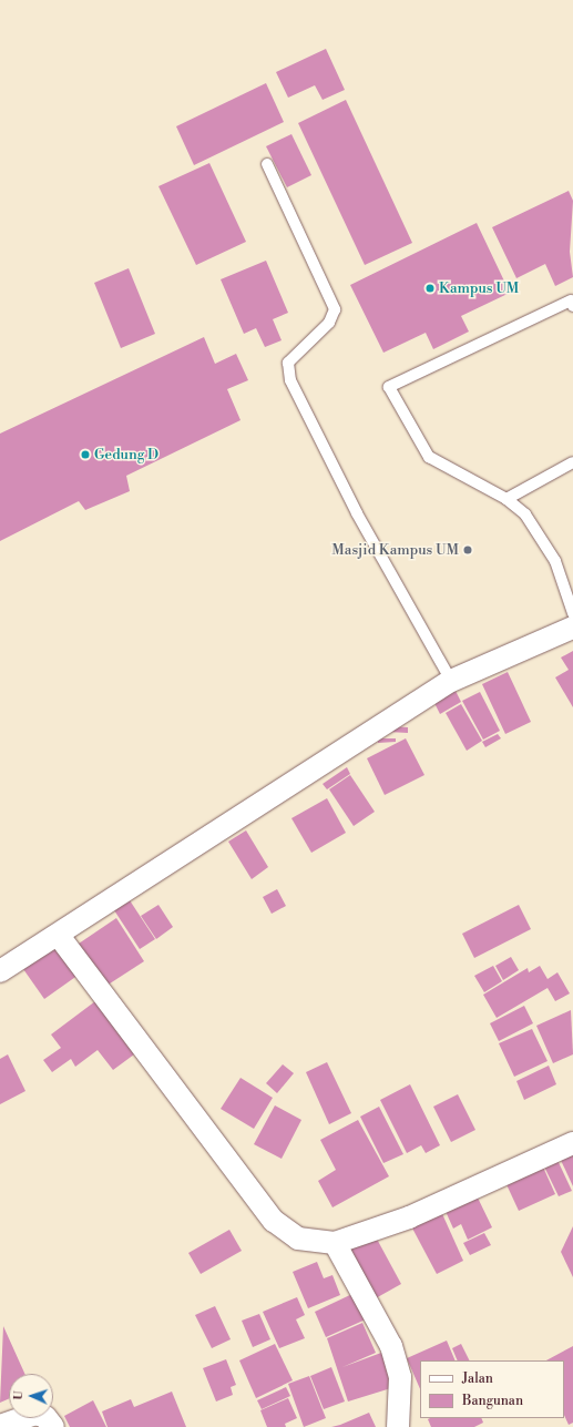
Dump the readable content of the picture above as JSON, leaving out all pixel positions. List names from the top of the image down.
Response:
{
  "places": ["Kampus UM", "Gedung D", "Masjid Kampus UM"],
  "legend": ["Jalan", "Bangunan"],
  "north": "left"
}
